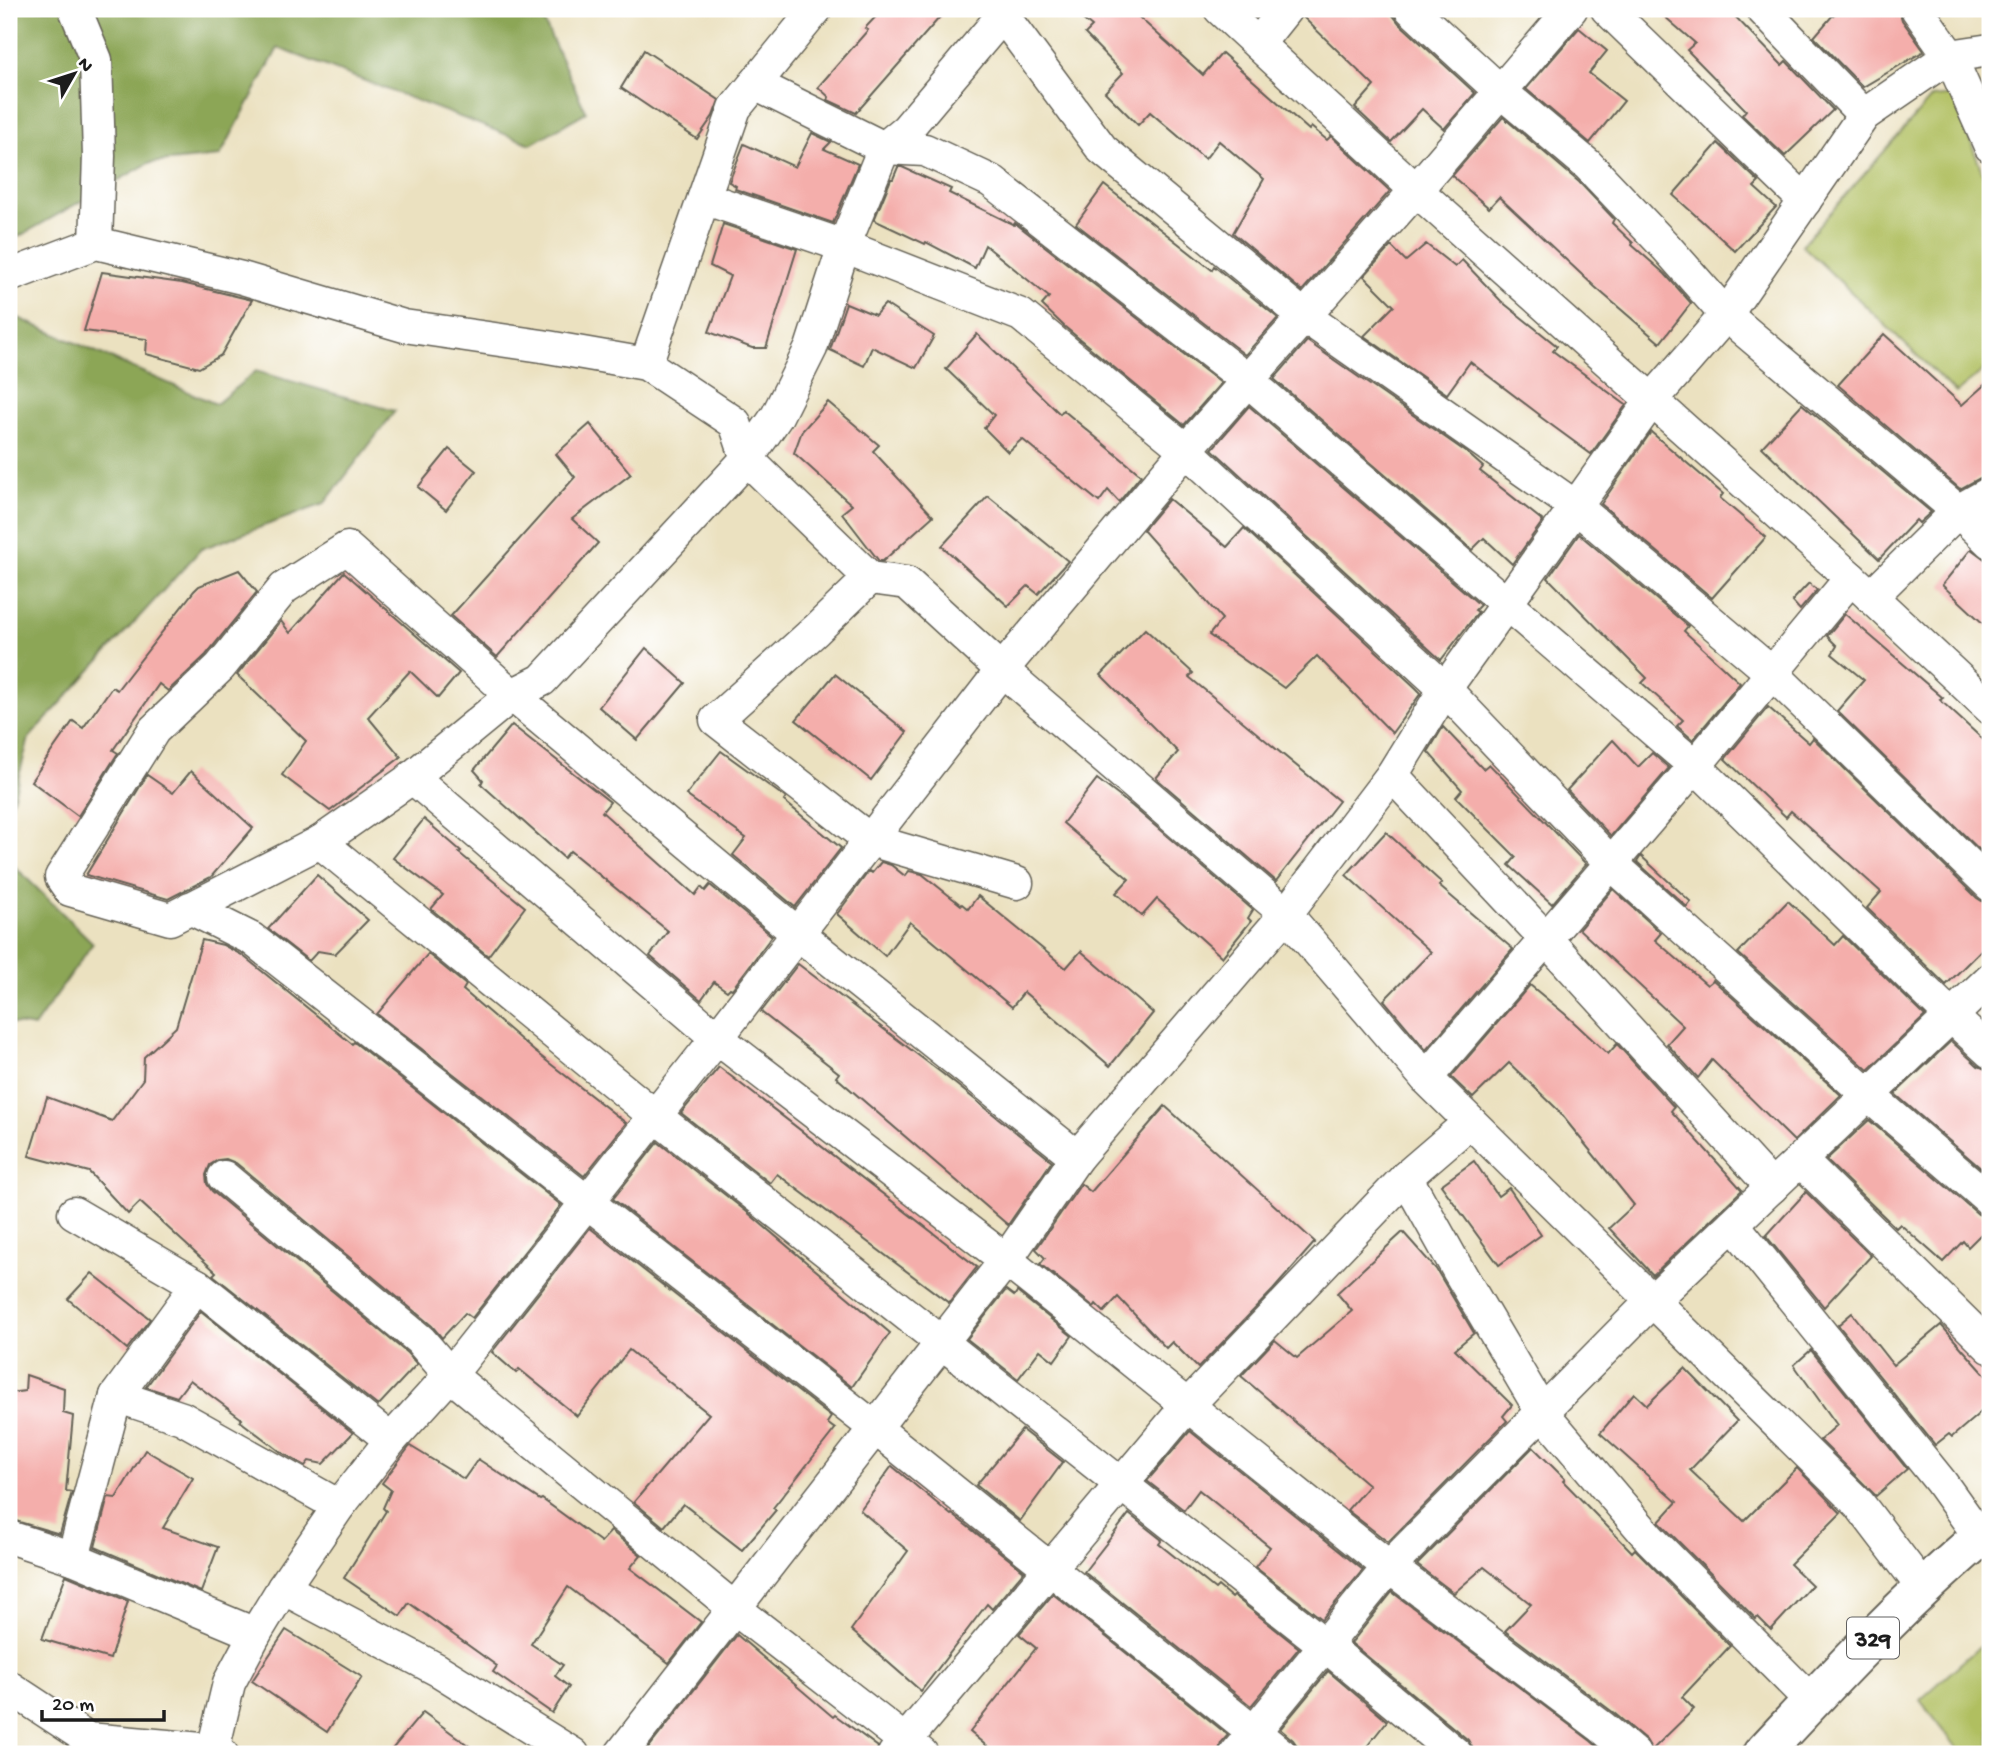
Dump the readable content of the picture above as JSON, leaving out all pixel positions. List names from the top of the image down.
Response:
{
  "streets": {
    "highway": ["329"]
  },
  "scale_bar": "20 m",
  "north": "top right"
}
